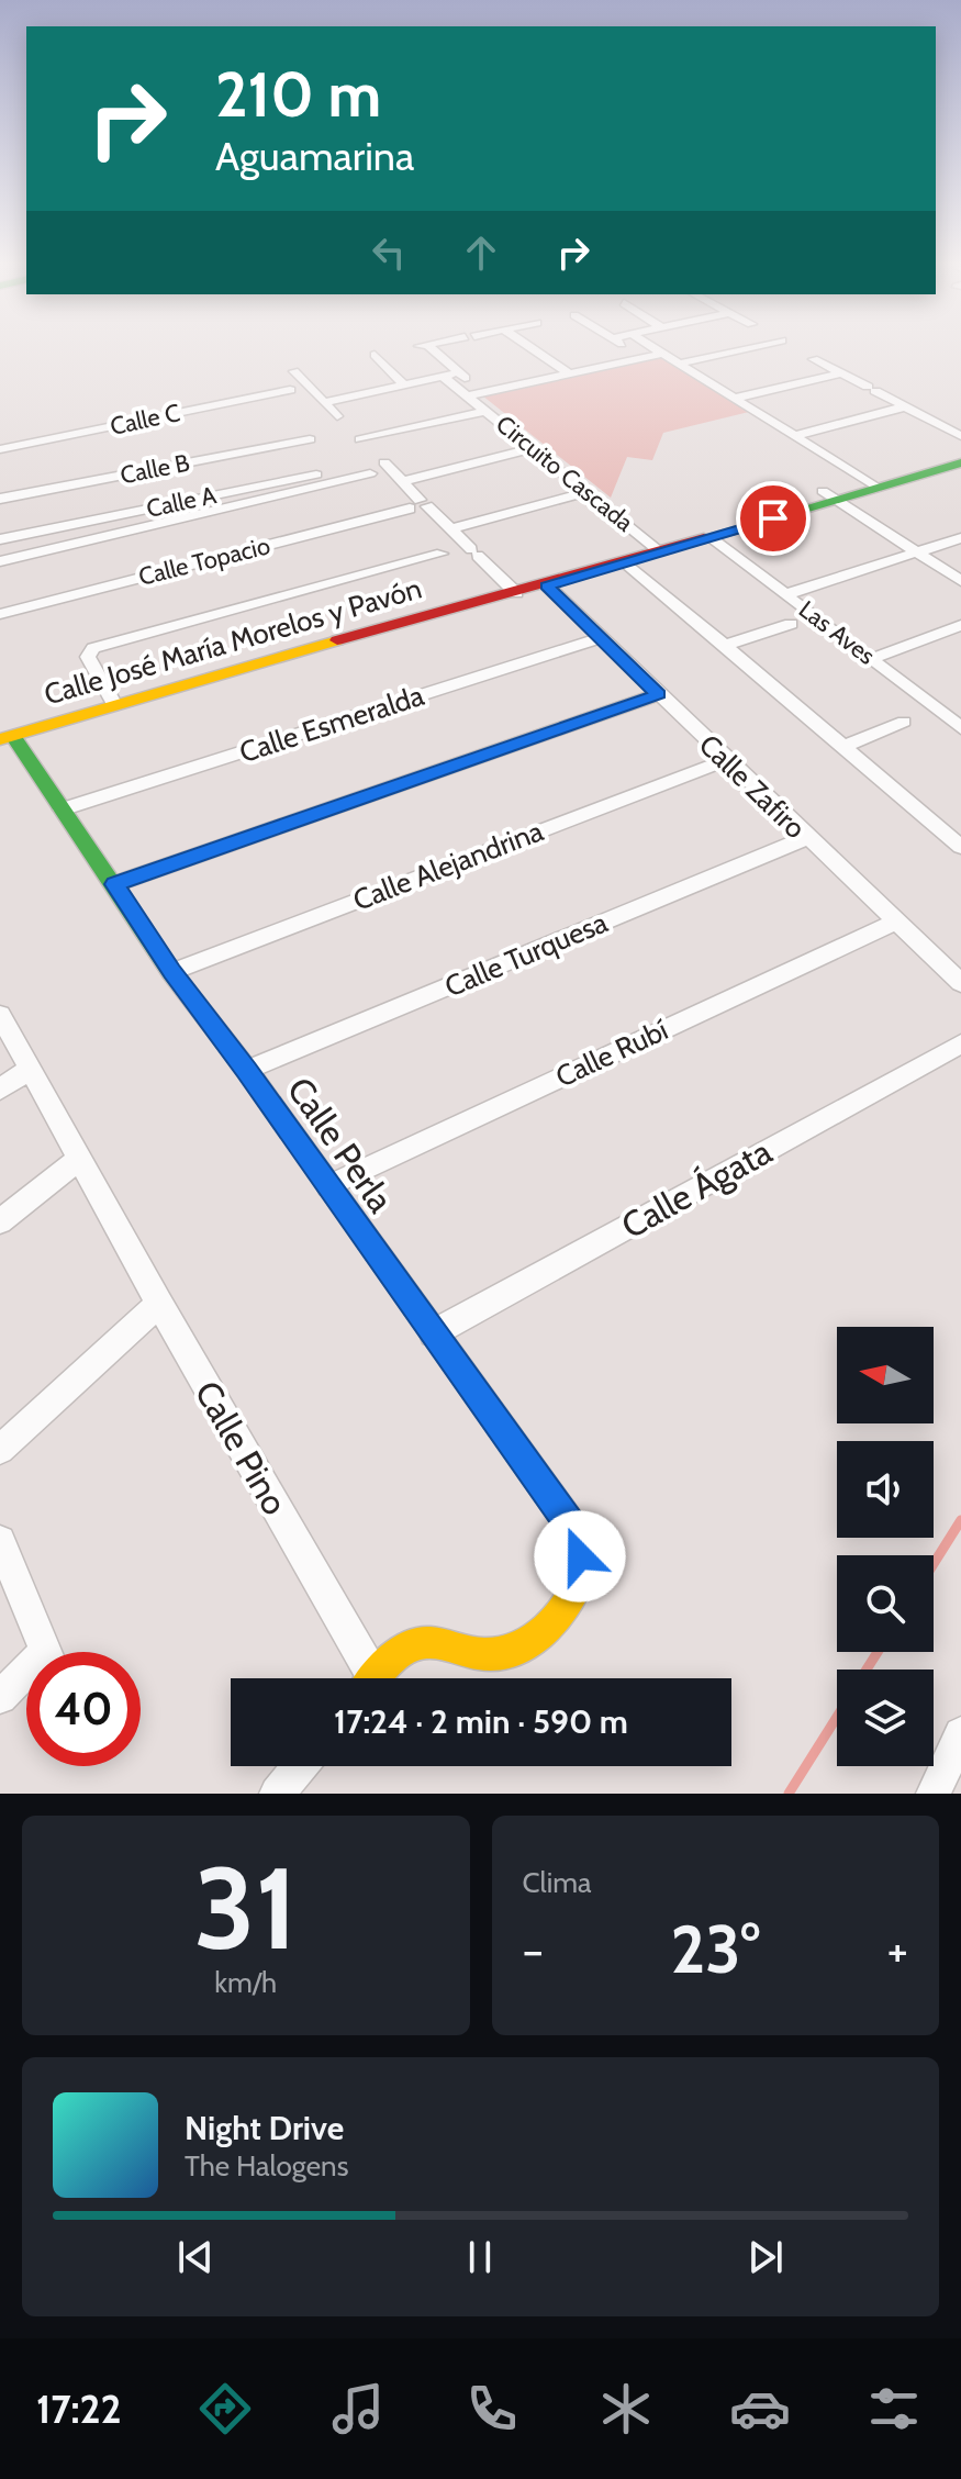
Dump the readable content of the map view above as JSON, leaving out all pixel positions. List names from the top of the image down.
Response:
{
  "streets": {
    "main road": ["Calle José María Morelos y Pavón", "Calle Perla", "Calle Pino"],
    "street": [
      "Calle C",
      "Calle B",
      "Circuito Cascada",
      "Calle A",
      "Calle Topacio",
      "Las Aves",
      "Calle Esmeralda",
      "Calle Zafiro",
      "Calle Alejandrina",
      "Calle Turquesa",
      "Calle Rubí",
      "Calle Ágata"
    ]
  },
  "crossings": [
    ["Circuito Cascada", "Calle José María Morelos y Pavón"],
    ["Las Aves", "Calle José María Morelos y Pavón"],
    ["Calle José María Morelos y Pavón", "Calle Zafiro"],
    ["Calle José María Morelos y Pavón", "Calle Perla"],
    ["Calle Esmeralda", "Calle Zafiro"],
    ["Calle Esmeralda", "Calle Perla"],
    ["Calle Zafiro", "Calle Alejandrina"],
    ["Calle Zafiro", "Calle Turquesa"],
    ["Calle Zafiro", "Calle Rubí"],
    ["Calle Alejandrina", "Calle Perla"],
    ["Calle Turquesa", "Calle Perla"],
    ["Calle Rubí", "Calle Perla"],
    ["Calle Perla", "Calle Ágata"],
    ["Calle Perla", "Calle Pino"]
  ],
  "north": "left",
  "page": {
    "turn": ["210 m", "Aguamarina"],
    "limit": "40",
    "trip": "17:24 · 2 min · 590 m",
    "tile": [
      ["31", "km/h"],
      "Clima"
    ],
    "heat": ["−", "23°", "+"],
    "song": ["Night Drive", "The Halogens"],
    "tabs": "17:22"
  }
}
